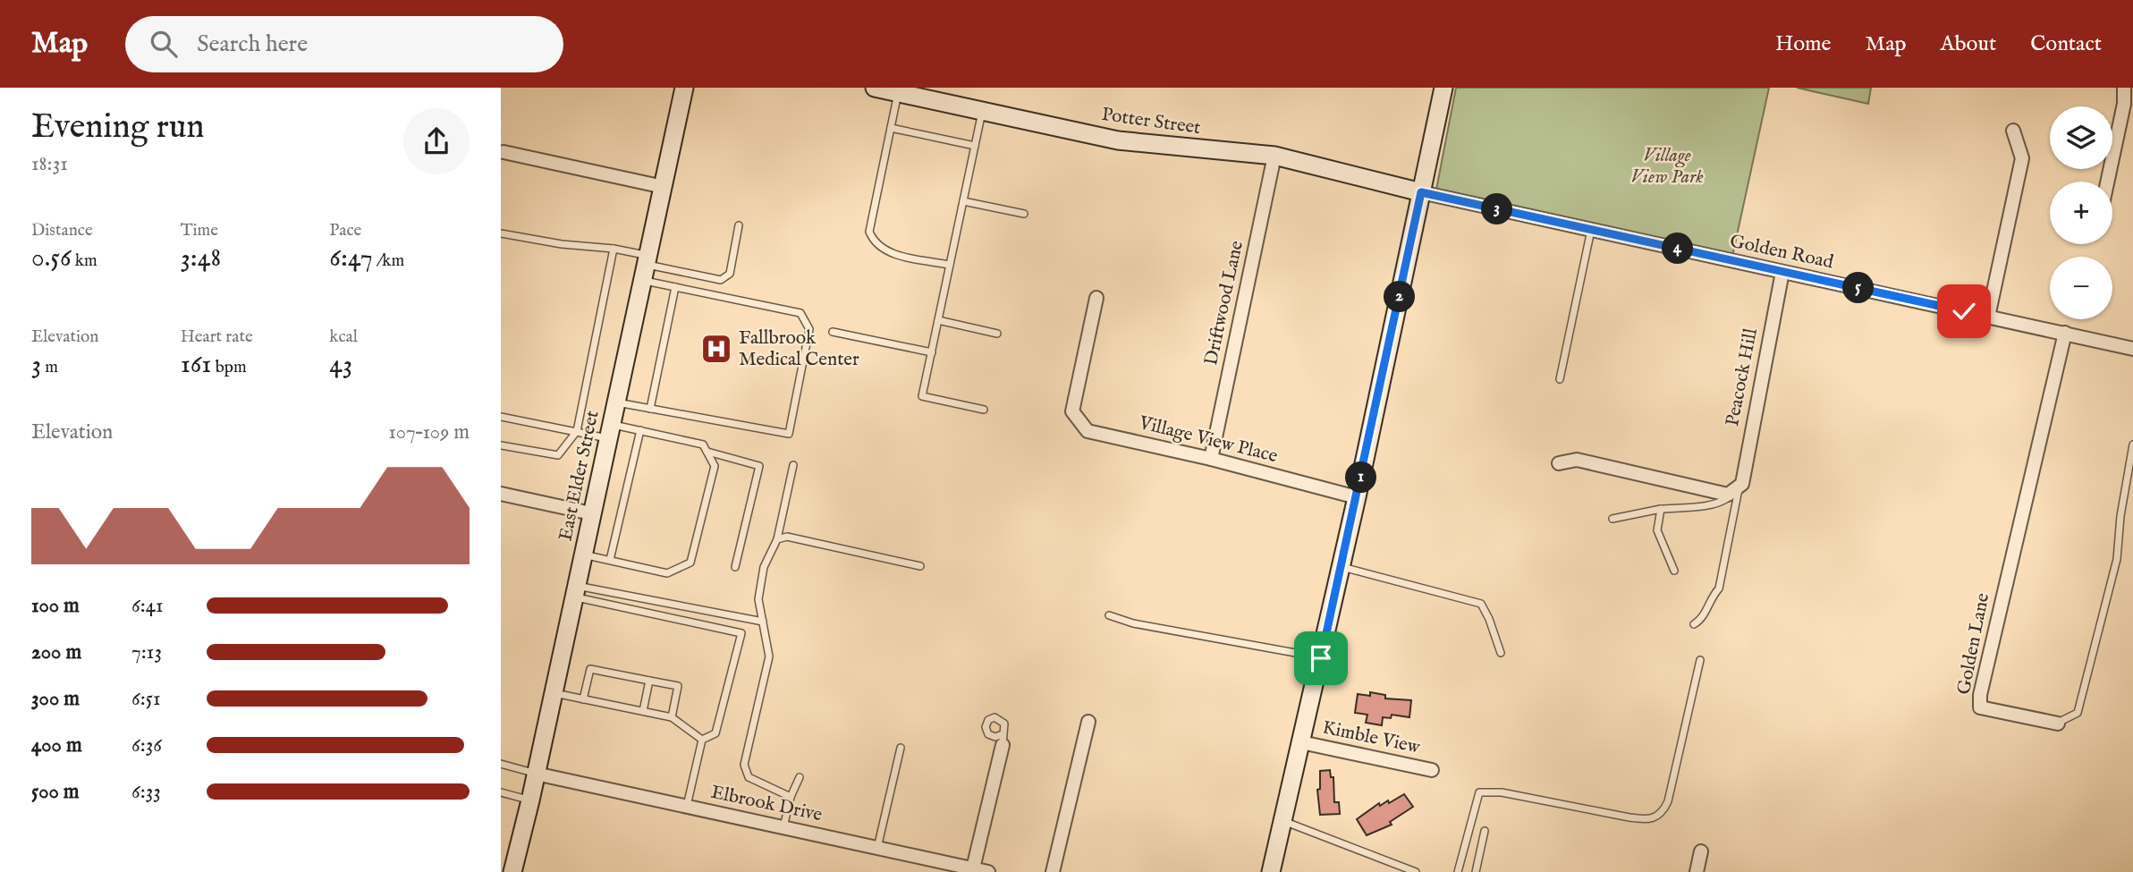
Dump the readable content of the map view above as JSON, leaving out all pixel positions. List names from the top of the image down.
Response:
{
  "streets": {
    "street": [
      "Potter Street",
      "Golden Road",
      "Driftwood Lane",
      "Peacock Hill",
      "Village View Place",
      "East Elder Street",
      "Golden Lane",
      "Kimble View",
      "Elbrook Drive"
    ]
  },
  "crossings": [
    ["Potter Street", "Golden Road"],
    ["Potter Street", "Driftwood Lane"],
    ["Golden Road", "Peacock Hill"],
    ["Golden Road", "Golden Lane"],
    ["Driftwood Lane", "Village View Place"],
    ["East Elder Street", "Elbrook Drive"]
  ],
  "parks": ["Village View Park"],
  "places": {
    "hospital": ["Fallbrook Medical Center"]
  },
  "page": {
    "header": "Map",
    "search": "Search here",
    "nav": [
      "Home",
      "Map",
      "About",
      "Contact"
    ],
    "heading": ["Evening run", "18:31"],
    "map_buttons": ["+", "−"],
    "pins": [
      "3",
      "4",
      "5",
      "2",
      "1"
    ],
    "stats": [
      ["Distance", "0.56 km"],
      ["Time", "3:48"],
      ["Pace", "6:47 /km"],
      ["Elevation", "3 m"],
      ["Heart rate", "161 bpm"],
      ["kcal", "43"]
    ],
    "chart": ["Elevation", "107–109 m"],
    "list": [
      {
        "name": "100 m",
        "note": "6:41"
      },
      {
        "name": "200 m",
        "note": "7:13"
      },
      {
        "name": "300 m",
        "note": "6:51"
      },
      {
        "name": "400 m",
        "note": "6:36"
      },
      {
        "name": "500 m",
        "note": "6:33"
      }
    ]
  }
}
